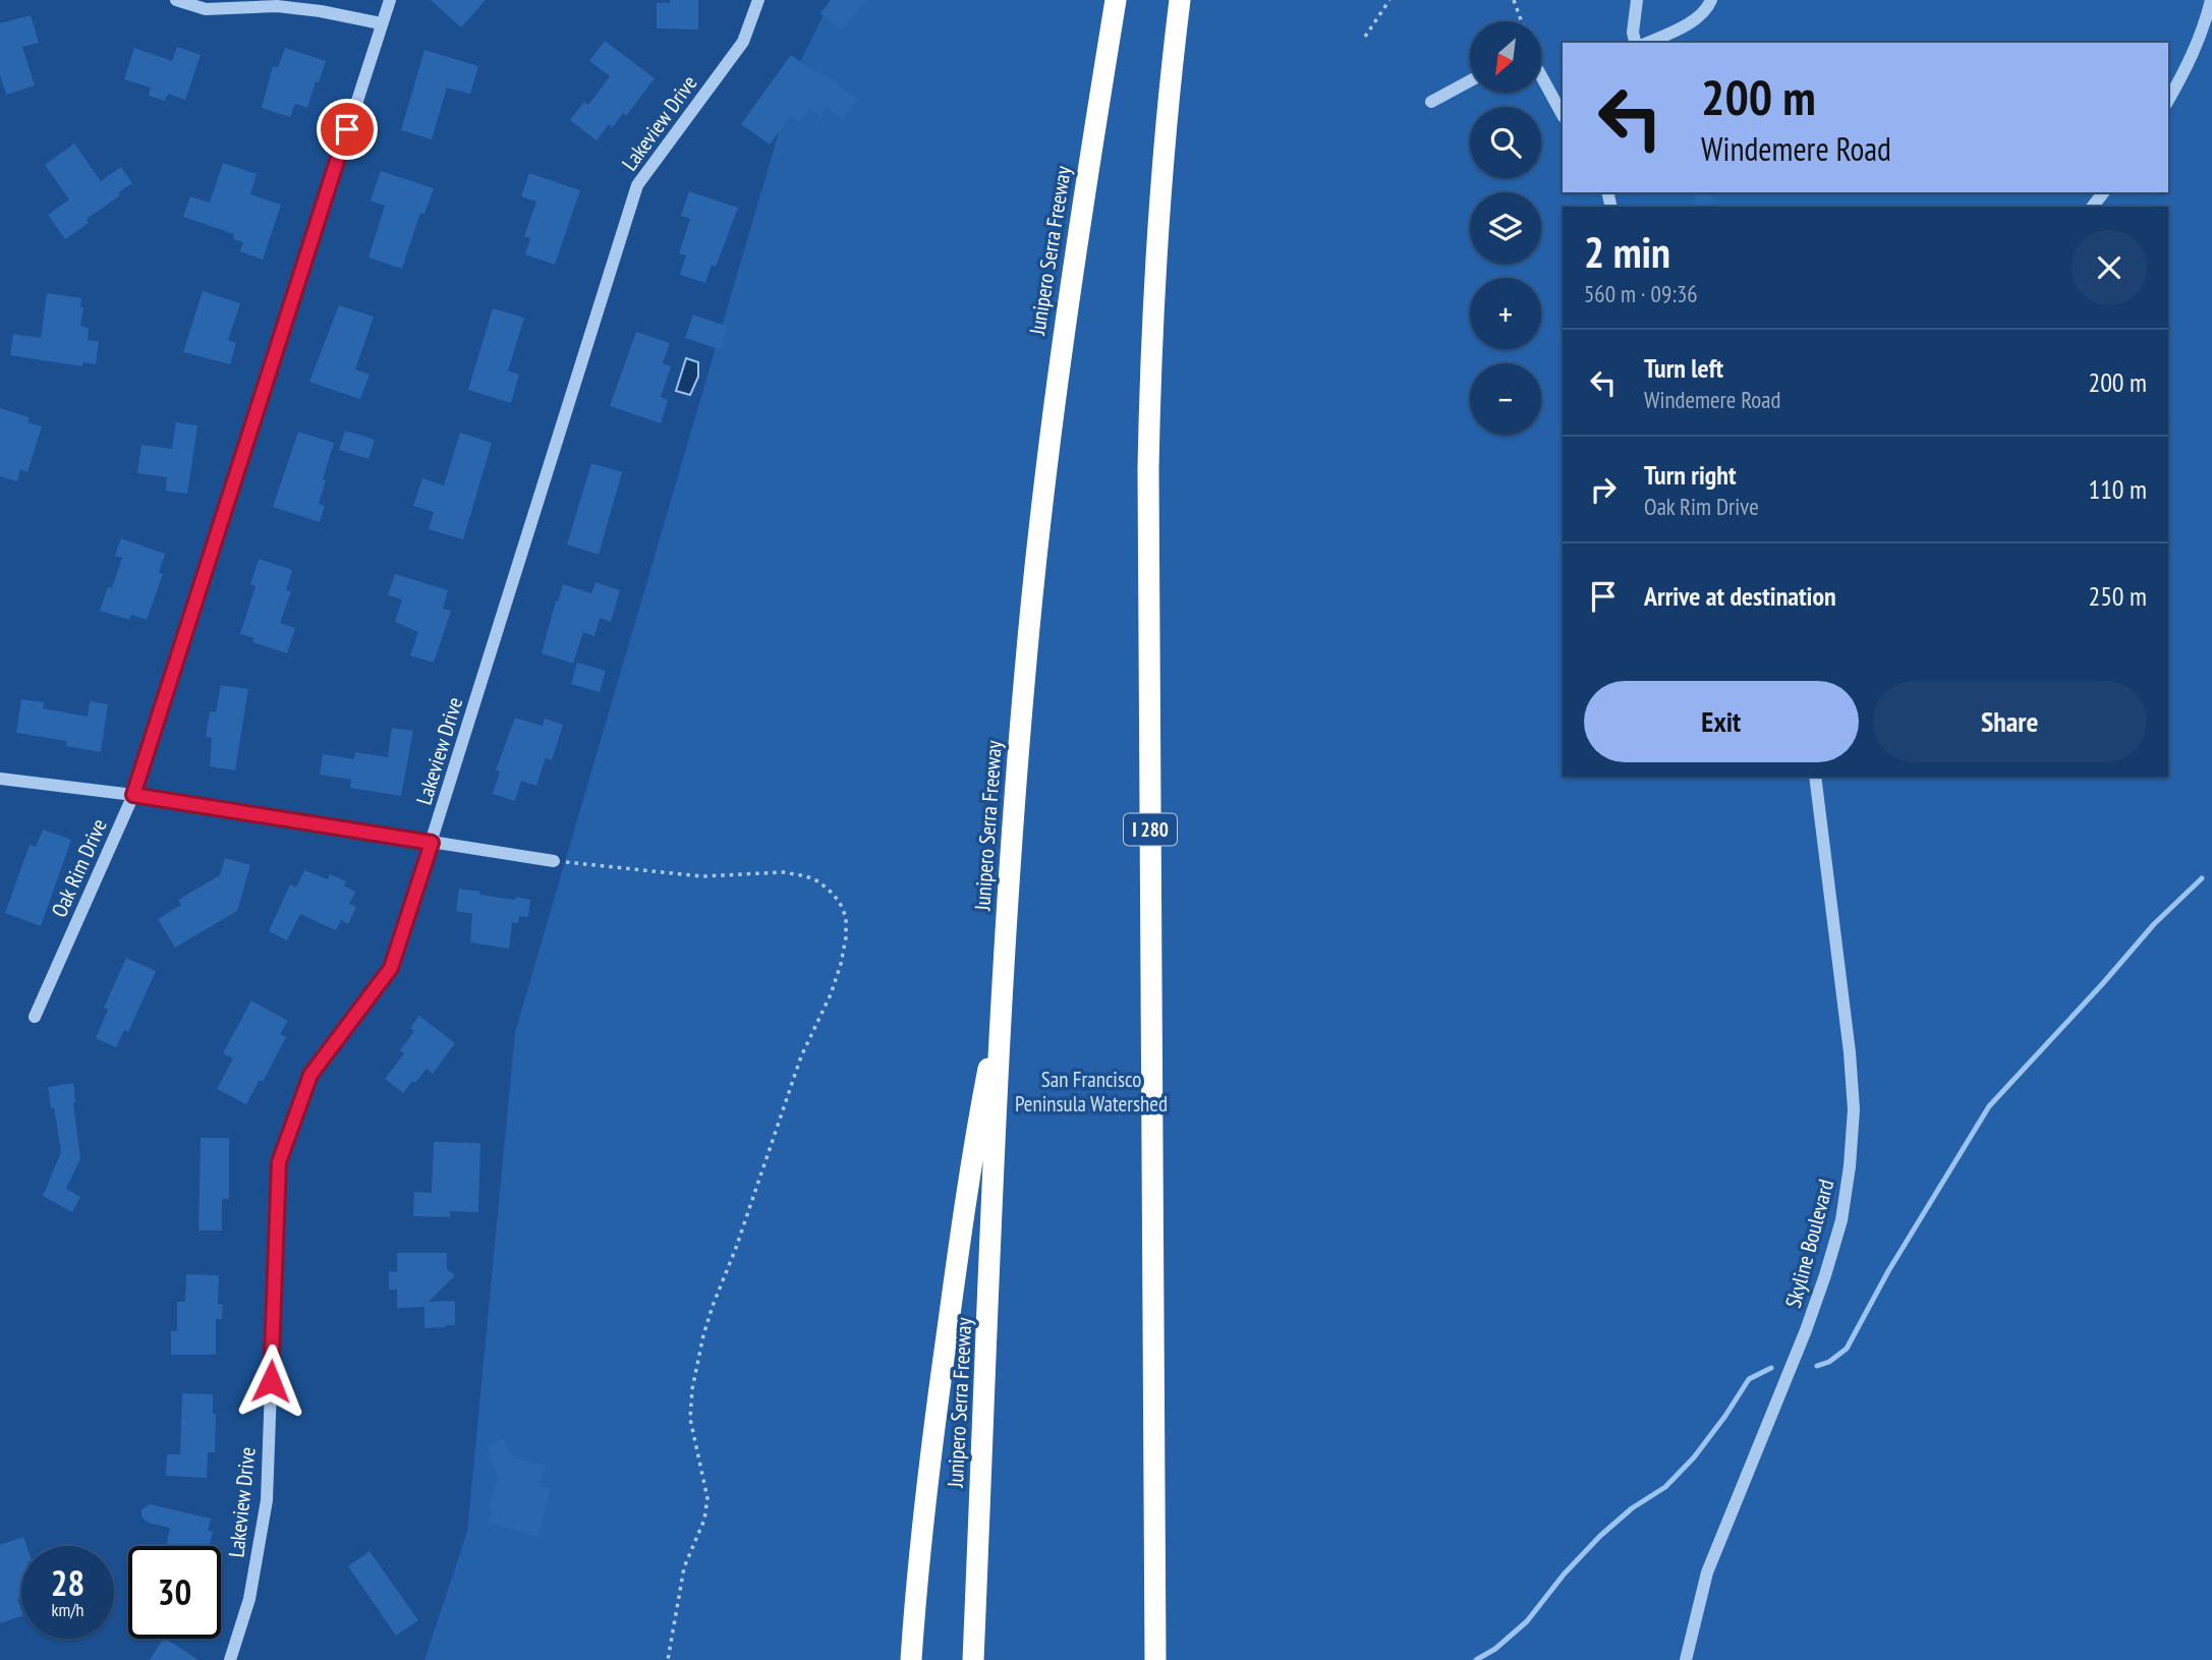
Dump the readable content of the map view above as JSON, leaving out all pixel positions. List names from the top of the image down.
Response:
{
  "streets": {
    "highway": ["Junipero Serra Freeway", "I 280"],
    "street": ["Lakeview Drive", "Oak Rim Drive", "Skyline Boulevard"]
  },
  "parks": ["San Francisco Peninsula Watershed"],
  "north": "bottom left",
  "page": {
    "map_buttons": ["+", "−"],
    "turn": ["200 m", "Windemere Road"],
    "heading": ["2 min", "560 m · 09:36"],
    "list": [
      {
        "name": "Turn left",
        "note": "Windemere Road",
        "value": "200 m"
      },
      {
        "name": "Turn right",
        "note": "Oak Rim Drive",
        "value": "110 m"
      },
      {
        "name": "Arrive at destination",
        "value": "250 m"
      }
    ],
    "buttons": ["Exit", "Share"],
    "speed": "28 km/h",
    "limit": "30"
  }
}
